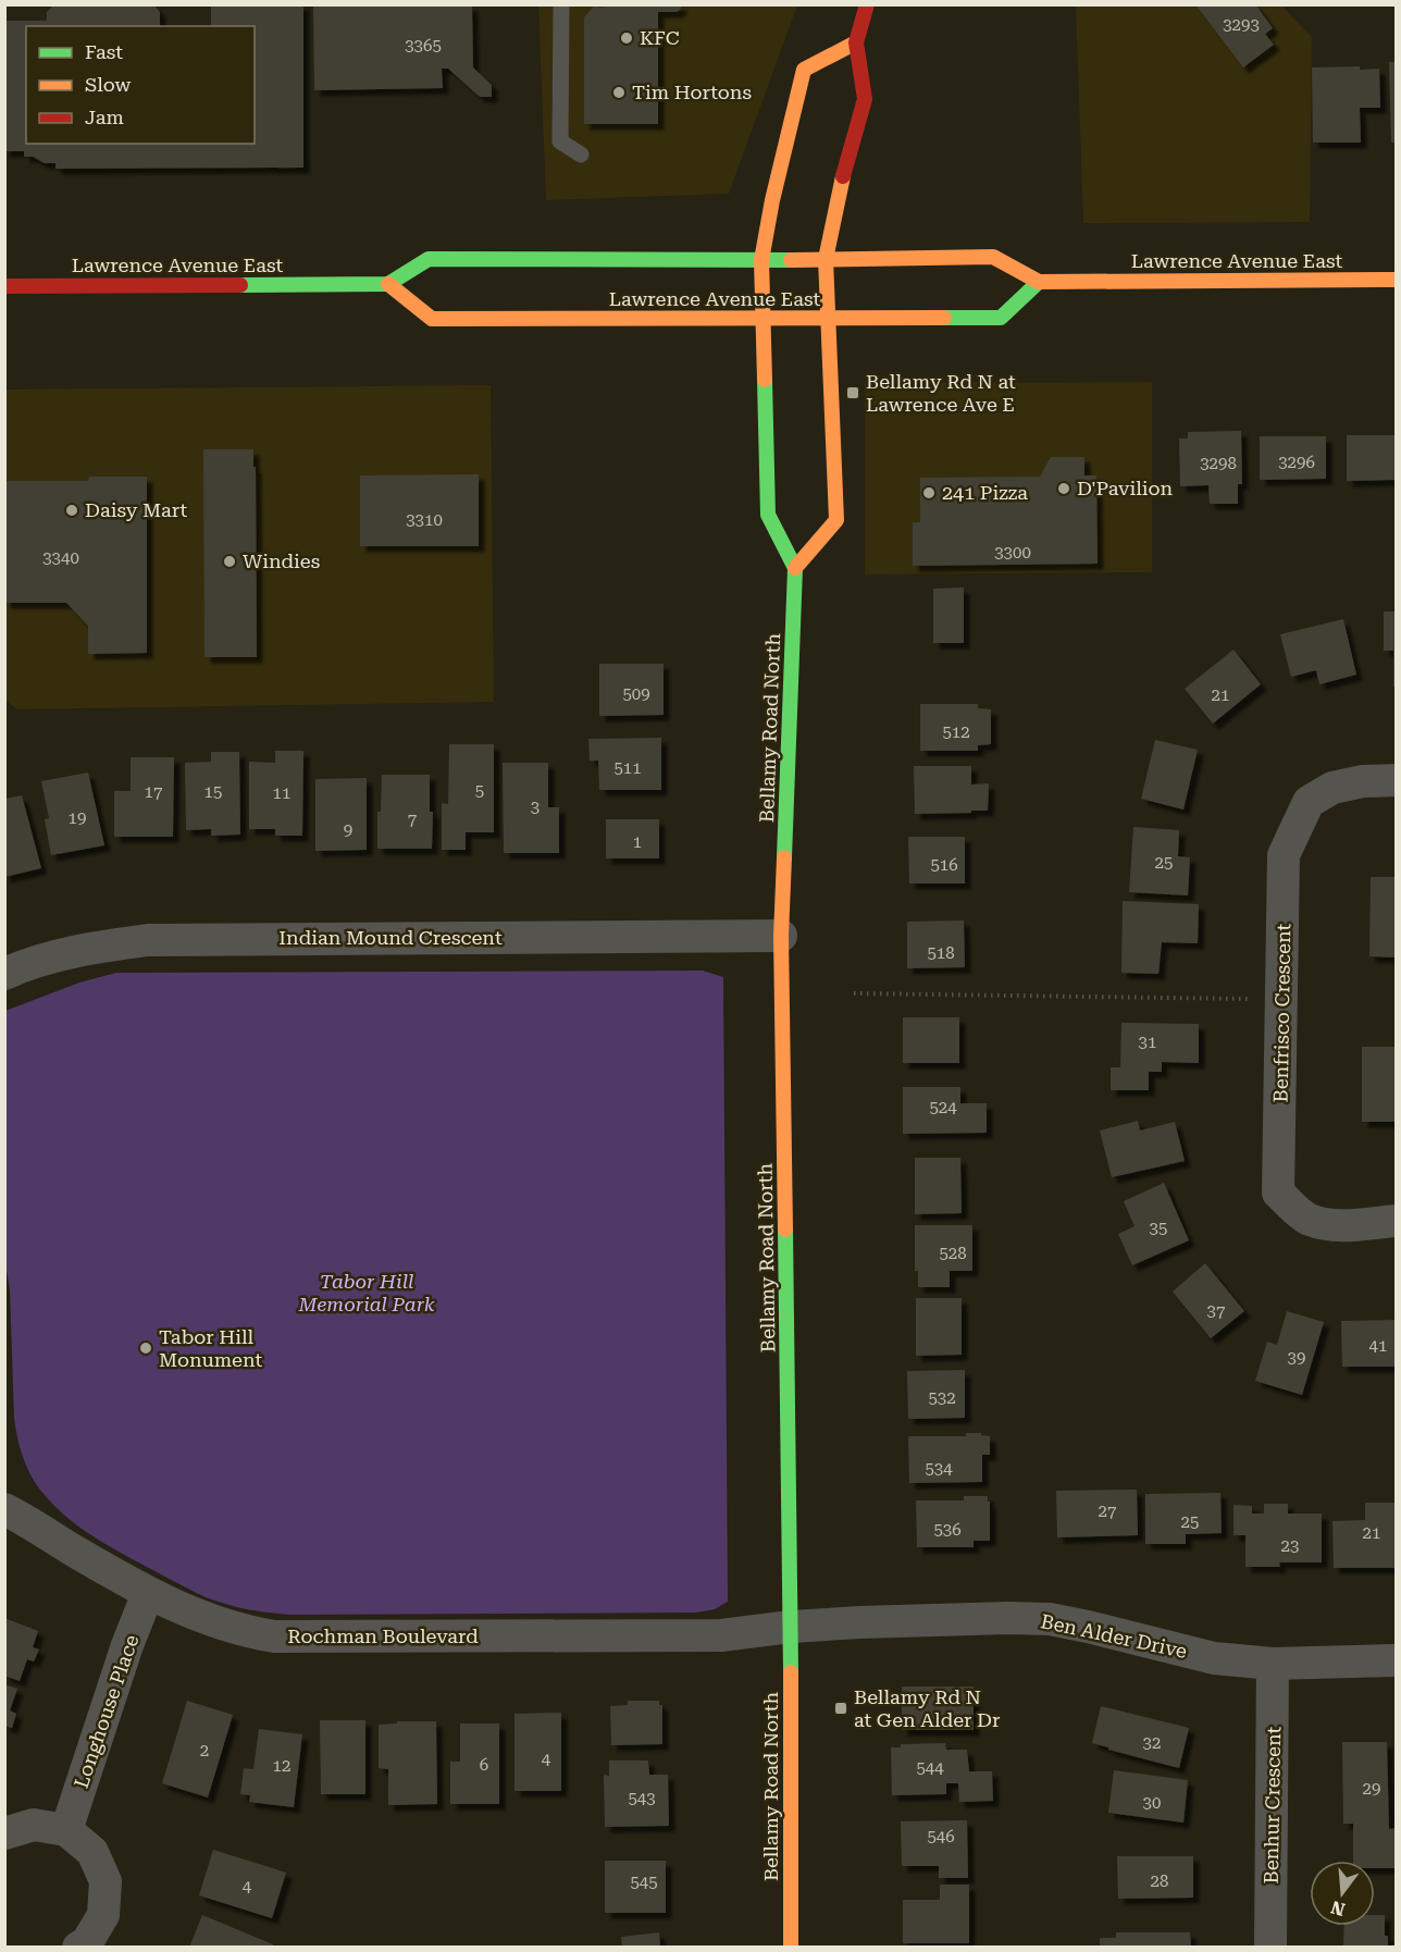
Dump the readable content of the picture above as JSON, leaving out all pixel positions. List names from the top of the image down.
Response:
{
  "streets": {
    "street": [
      "Lawrence Avenue East",
      "Bellamy Road North",
      "Indian Mound Crescent",
      "Benfrisco Crescent",
      "Rochman Boulevard",
      "Ben Alder Drive",
      "Longhouse Place",
      "Benhur Crescent"
    ]
  },
  "crossings": [
    ["Lawrence Avenue East", "Bellamy Road North"],
    ["Bellamy Road North", "Indian Mound Crescent"],
    ["Bellamy Road North", "Rochman Boulevard"],
    ["Bellamy Road North", "Ben Alder Drive"],
    ["Rochman Boulevard", "Ben Alder Drive"],
    ["Rochman Boulevard", "Longhouse Place"],
    ["Ben Alder Drive", "Benhur Crescent"]
  ],
  "parks": ["Tabor Hill Memorial Park"],
  "places": {
    "other": [
      "KFC",
      "Tim Hortons",
      "D'Pavilion",
      "241 Pizza",
      "Daisy Mart",
      "Windies",
      "Tabor Hill Monument"
    ],
    "transit": ["Bellamy Rd N at Lawrence Ave E", "Bellamy Rd N at Gen Alder Dr"]
  },
  "house_numbers": [
    "3293",
    "3365",
    "3296",
    "3298",
    "3310",
    "3300",
    "3340",
    "509",
    "21",
    "512",
    "511",
    "5",
    "17",
    "15",
    "11",
    "3",
    "19",
    "7",
    "9",
    "1",
    "25",
    "516",
    "518",
    "31",
    "524",
    "35",
    "528",
    "37",
    "41",
    "39",
    "532",
    "534",
    "27",
    "25",
    "536",
    "21",
    "23",
    "32",
    "2",
    "4",
    "6",
    "12",
    "544",
    "29",
    "543",
    "30",
    "546",
    "28",
    "545",
    "4"
  ],
  "legend": ["Fast", "Slow", "Jam"],
  "north": "bottom"
}
